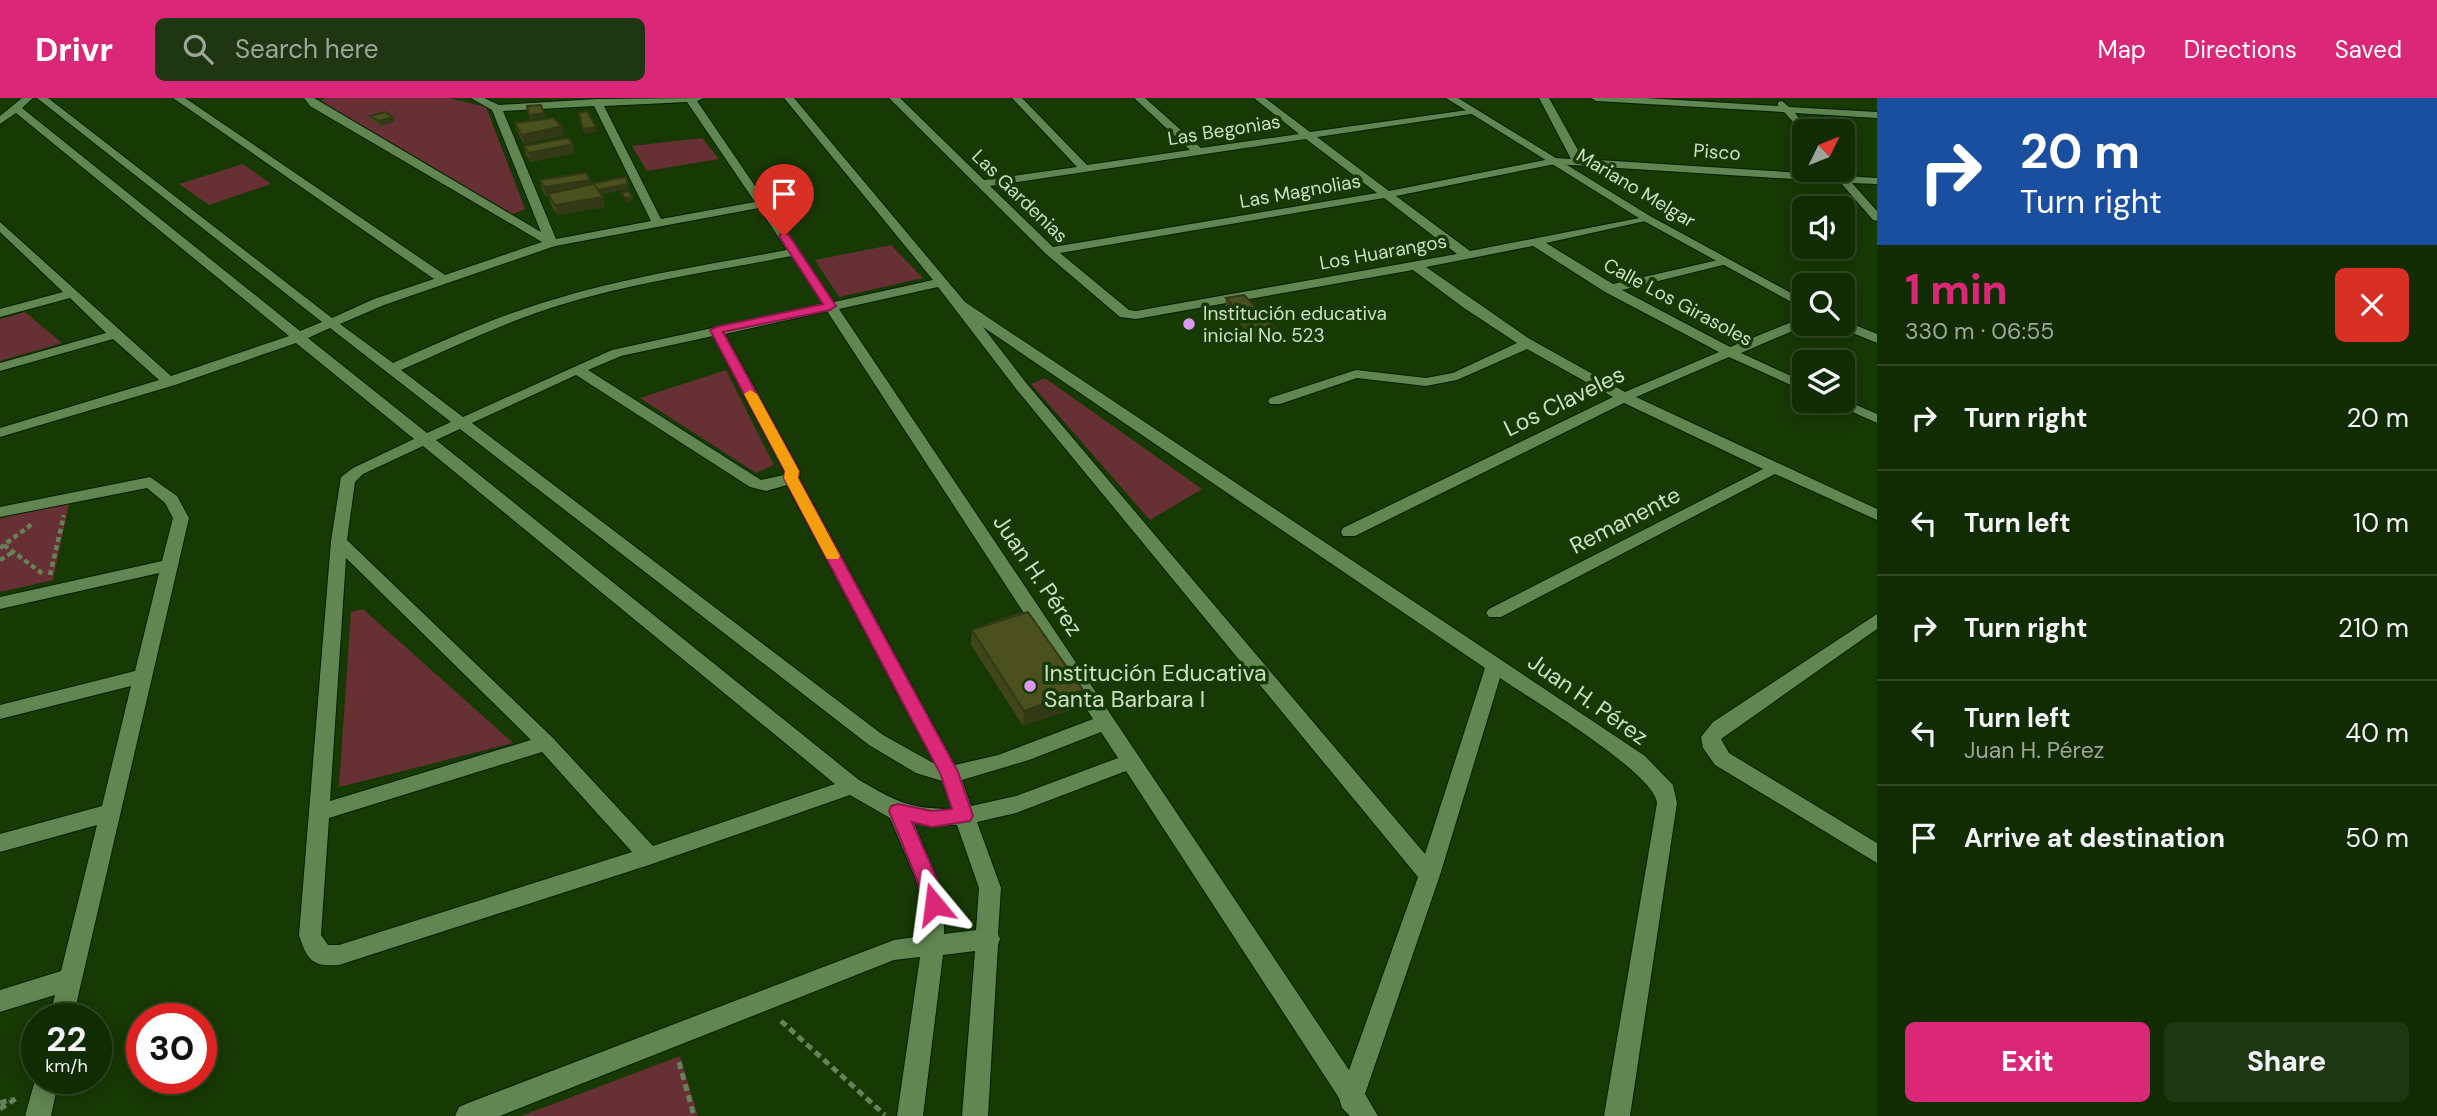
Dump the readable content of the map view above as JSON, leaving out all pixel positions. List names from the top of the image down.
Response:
{
  "streets": {
    "street": [
      "Las Begonias",
      "Pisco",
      "Mariano Melgar",
      "Las Magnolias",
      "Las Gardenias",
      "Los Huarangos",
      "Calle Los Girasoles",
      "Los Claveles",
      "Remanente",
      "Juan H. Pérez"
    ]
  },
  "crossings": [
    ["Las Begonias", "Mariano Melgar"],
    ["Las Begonias", "Las Gardenias"],
    ["Pisco", "Mariano Melgar"],
    ["Pisco", "Las Magnolias"],
    ["Mariano Melgar", "Las Magnolias"],
    ["Mariano Melgar", "Los Huarangos"],
    ["Las Magnolias", "Las Gardenias"],
    ["Las Gardenias", "Los Huarangos"],
    ["Los Huarangos", "Calle Los Girasoles"],
    ["Calle Los Girasoles", "Los Claveles"]
  ],
  "places": ["Institución educativa inicial No. 523", "Institución Educativa Santa Barbara I"],
  "north": "top right",
  "page": {
    "header": "Drivr",
    "search": "Search here",
    "nav": ["Map", "Directions", "Saved"],
    "turn": ["20 m", "Turn right"],
    "heading": ["1 min", "330 m · 06:55"],
    "list": [
      {
        "name": "Turn right",
        "value": "20 m"
      },
      {
        "name": "Turn left",
        "value": "10 m"
      },
      {
        "name": "Turn right",
        "value": "210 m"
      },
      {
        "name": "Turn left",
        "note": "Juan H. Pérez",
        "value": "40 m"
      },
      {
        "name": "Arrive at destination",
        "value": "50 m"
      }
    ],
    "speed": "22 km/h",
    "limit": "30",
    "buttons": ["Exit", "Share"]
  }
}
